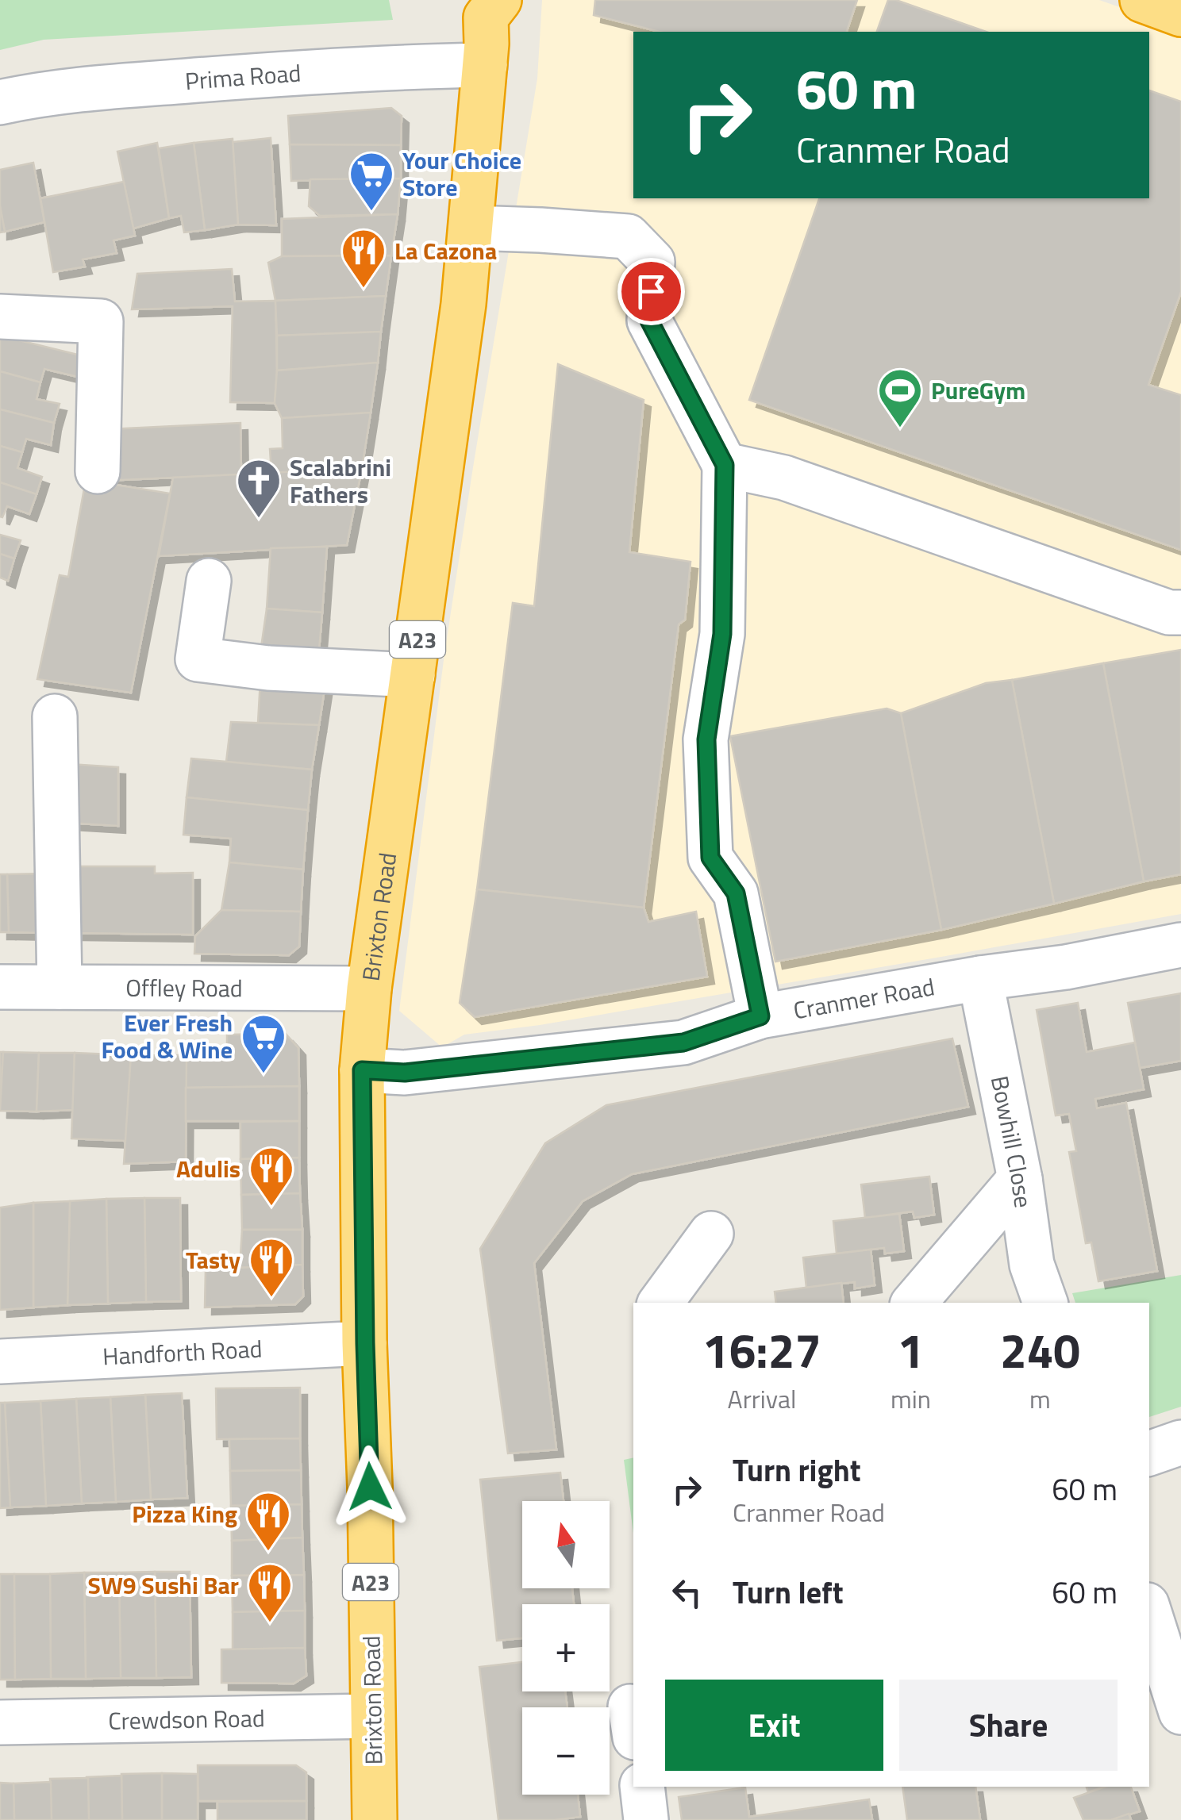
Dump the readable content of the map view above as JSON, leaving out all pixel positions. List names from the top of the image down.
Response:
{
  "streets": {
    "highway": ["A23", "Brixton Road"],
    "street": [
      "Prima Road",
      "Offley Road",
      "Cranmer Road",
      "Bowhill Close",
      "Handforth Road",
      "Crewdson Road"
    ]
  },
  "crossings": [
    ["Prima Road", "Brixton Road"],
    ["Brixton Road", "Offley Road"],
    ["Brixton Road", "Cranmer Road"],
    ["Brixton Road", "Handforth Road"],
    ["Brixton Road", "Crewdson Road"],
    ["Cranmer Road", "Bowhill Close"]
  ],
  "places": {
    "supermarket": ["Your Choice Store", "Ever Fresh Food & Wine"],
    "restaurant": [
      "La Cazona",
      "Adulis",
      "Tasty",
      "Pizza King",
      "SW9 Sushi Bar"
    ],
    "sports": ["PureGym"],
    "church": ["Scalabrini Fathers"]
  },
  "north": "top",
  "page": {
    "turn": ["60 m", "Cranmer Road"],
    "eta": [
      "16:27",
      "Arrival",
      "1",
      "min",
      "240",
      "m"
    ],
    "list": [
      {
        "name": "Turn right",
        "note": "Cranmer Road",
        "value": "60 m"
      },
      {
        "name": "Turn left",
        "value": "60 m"
      }
    ],
    "map_buttons": ["+", "−"],
    "buttons": ["Exit", "Share"]
  }
}
